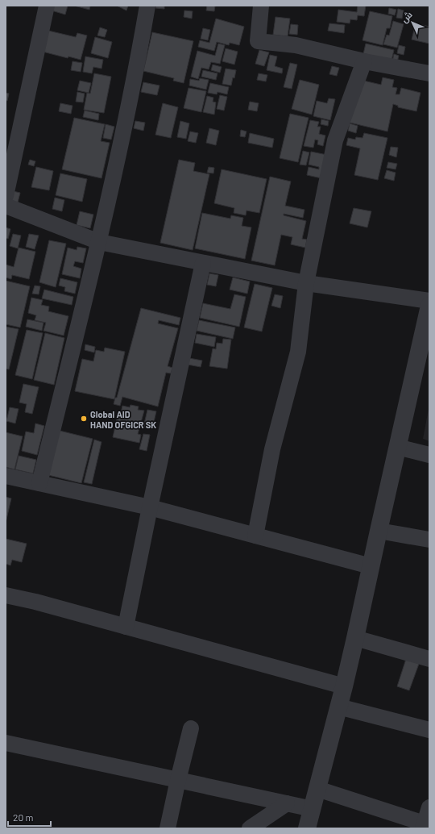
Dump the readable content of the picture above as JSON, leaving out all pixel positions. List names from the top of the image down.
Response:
{
  "places": ["Global AID HAND OFGICR SK"],
  "scale_bar": "20 m",
  "north": "top left"
}
